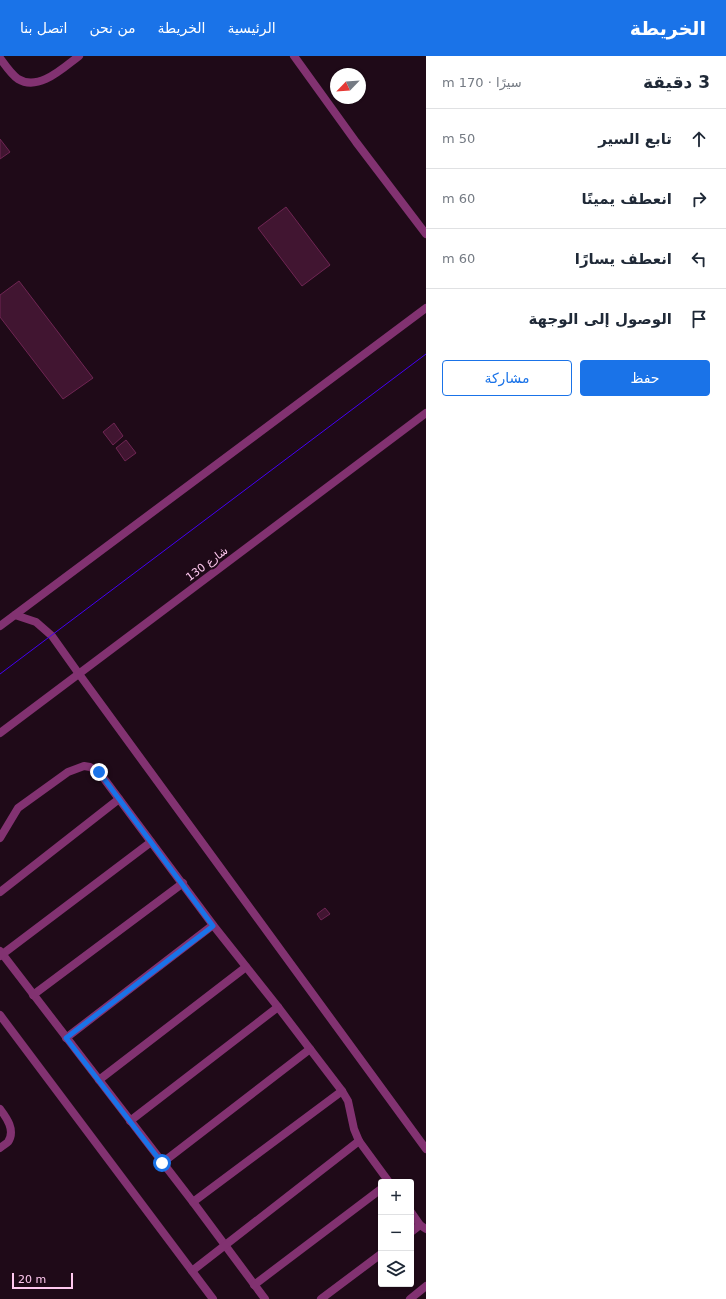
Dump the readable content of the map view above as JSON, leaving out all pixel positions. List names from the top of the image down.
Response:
{
  "streets": {
    "street": ["شارع 130"]
  },
  "scale_bar": "20 m",
  "north": "bottom left",
  "page": {
    "header": "الخريطة",
    "nav": [
      "الرئيسية",
      "الخريطة",
      "من نحن",
      "اتصل بنا"
    ],
    "heading": ["3 دقيقة", "سيرًا · 170 m"],
    "list": [
      ["تابع السير", "50 m"],
      ["انعطف يمينًا", "60 m"],
      ["انعطف يسارًا", "60 m"],
      "الوصول إلى الوجهة"
    ],
    "buttons": ["حفظ", "مشاركة"],
    "map_buttons": ["+", "−"],
    "scale": "20 m"
  }
}
